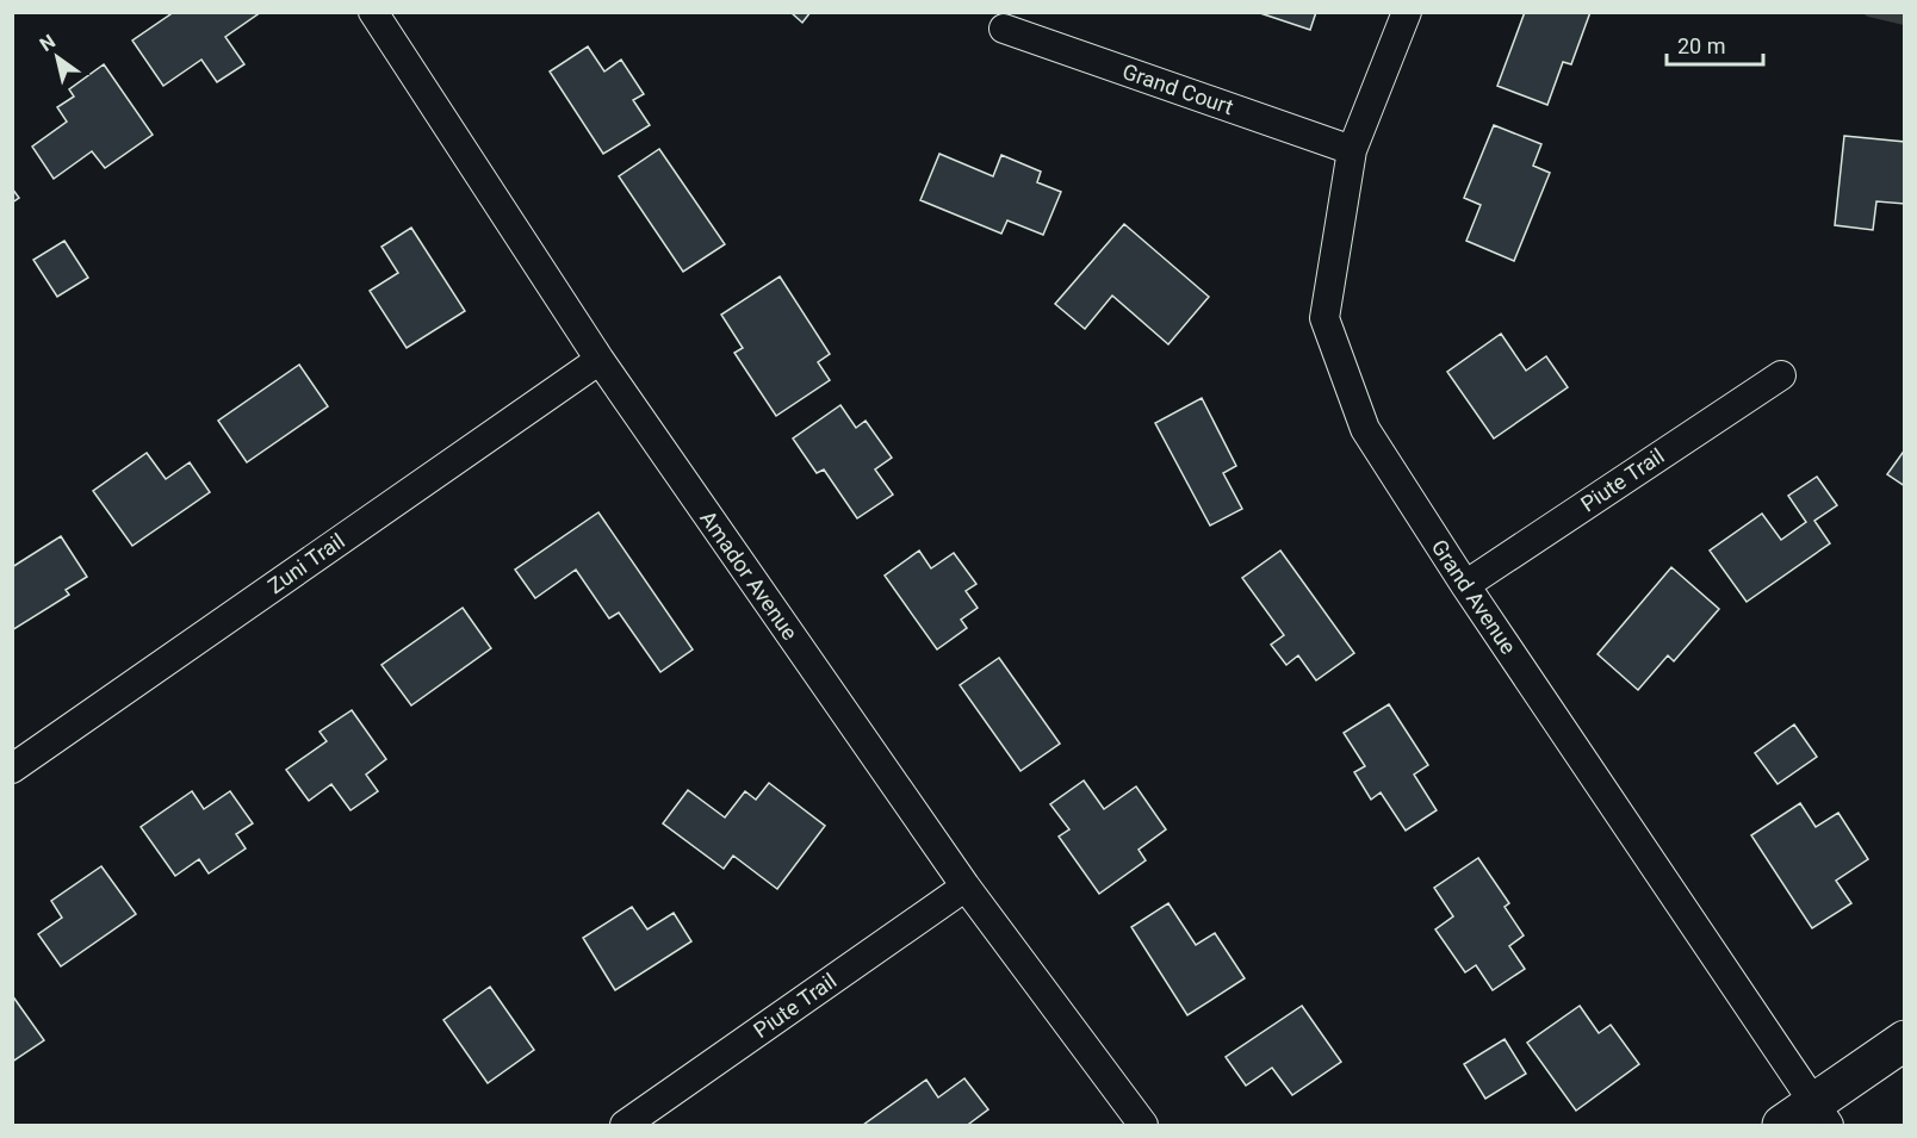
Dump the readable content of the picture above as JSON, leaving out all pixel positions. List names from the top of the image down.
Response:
{
  "streets": {
    "street": [
      "Grand Court",
      "Piute Trail",
      "Zuni Trail",
      "Amador Avenue",
      "Grand Avenue"
    ]
  },
  "crossings": [
    ["Grand Court", "Grand Avenue"],
    ["Piute Trail", "Amador Avenue"],
    ["Piute Trail", "Grand Avenue"],
    ["Zuni Trail", "Amador Avenue"]
  ],
  "scale_bar": "20 m",
  "north": "top left"
}
